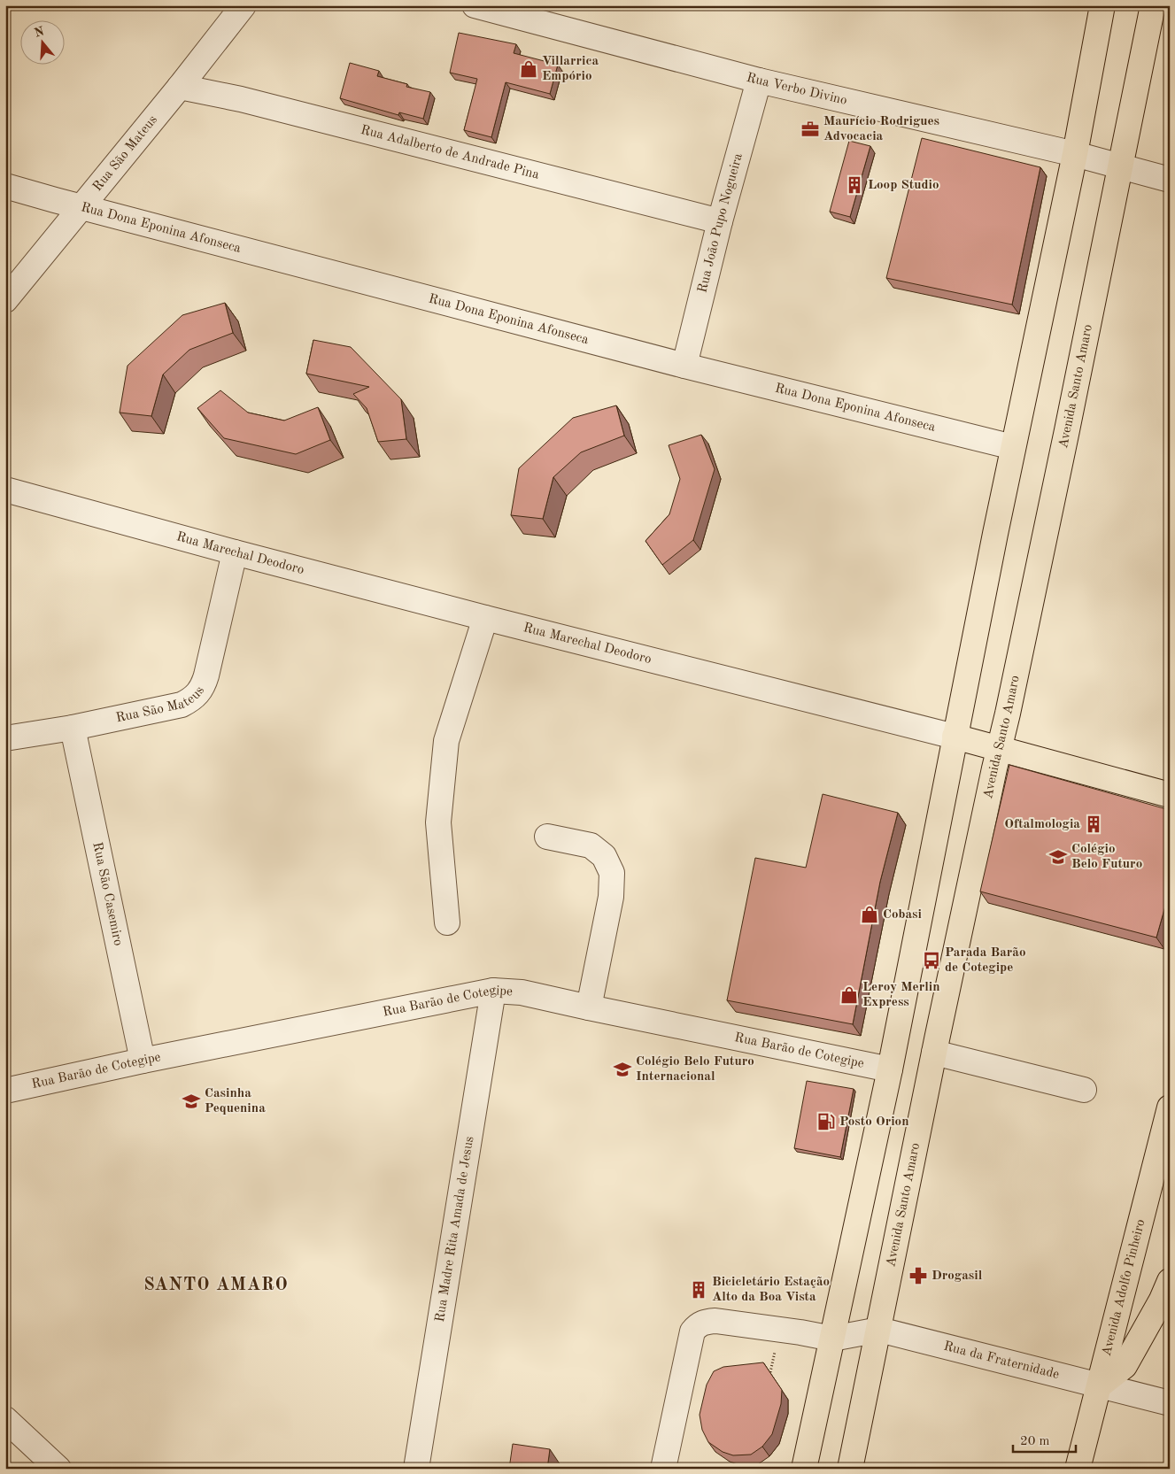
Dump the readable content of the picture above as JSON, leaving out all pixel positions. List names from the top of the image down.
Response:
{
  "streets": {
    "main road": ["Avenida Santo Amaro", "Rua Marechal Deodoro", "Avenida Adolfo Pinheiro"],
    "street": [
      "Rua Verbo Divino",
      "Rua Adalberto de Andrade Pina",
      "Rua São Mateus",
      "Rua João Pupo Nogueira",
      "Rua Dona Eponina Afonseca",
      "Rua São Casemiro",
      "Rua Barão de Cotegipe",
      "Rua Madre Rita Amada de Jesus",
      "Rua da Fraternidade"
    ]
  },
  "crossings": [
    ["Rua Verbo Divino", "Rua João Pupo Nogueira"],
    ["Rua Verbo Divino", "Avenida Santo Amaro"],
    ["Rua Adalberto de Andrade Pina", "Rua São Mateus"],
    ["Rua Adalberto de Andrade Pina", "Rua João Pupo Nogueira"],
    ["Rua São Mateus", "Rua Dona Eponina Afonseca"],
    ["Rua São Mateus", "Rua Marechal Deodoro"],
    ["Rua São Mateus", "Rua São Casemiro"],
    ["Rua João Pupo Nogueira", "Rua Dona Eponina Afonseca"],
    ["Avenida Santo Amaro", "Rua Marechal Deodoro"],
    ["Avenida Santo Amaro", "Rua da Fraternidade"],
    ["Rua São Casemiro", "Rua Barão de Cotegipe"],
    ["Rua Barão de Cotegipe", "Rua Madre Rita Amada de Jesus"],
    ["Avenida Adolfo Pinheiro", "Rua da Fraternidade"]
  ],
  "districts": ["SANTO AMARO"],
  "places": {
    "shop": ["Villarrica Empório", "Cobasi", "Leroy Merlin Express"],
    "office": ["Maurício Rodrigues Advocacia"],
    "building": ["Loop Studio", "Oftalmologia", "Bicicletário Estação Alto da Boa Vista"],
    "school or university": ["Colégio Belo Futuro", "Colégio Belo Futuro Internacional", "Casinha Pequenina"],
    "bus stop": ["Parada Barão de Cotegipe"],
    "fuel station": ["Posto Orion"],
    "pharmacy": ["Drogasil"]
  },
  "scale_bar": "20 m",
  "north": "top"
}
